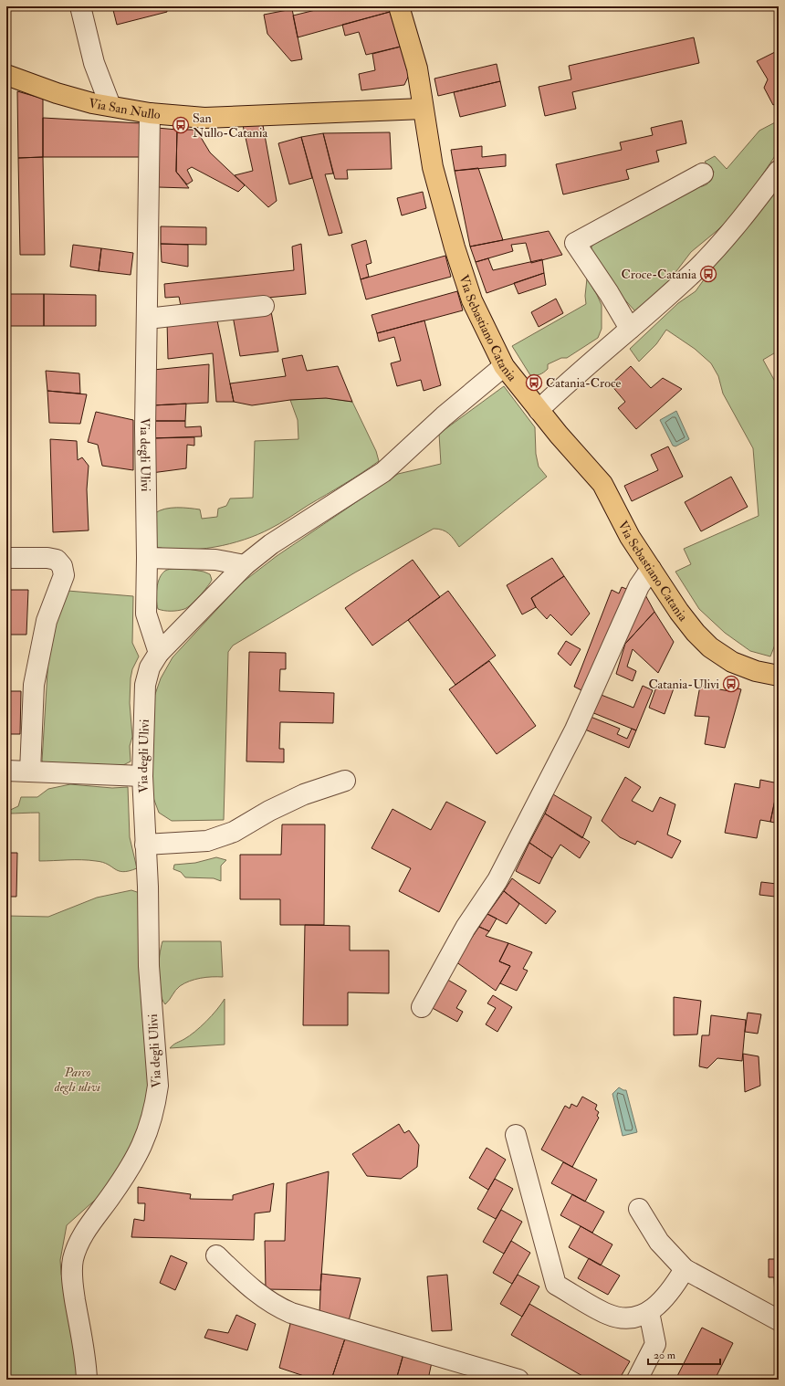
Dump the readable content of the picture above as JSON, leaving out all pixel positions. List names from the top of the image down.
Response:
{
  "streets": {
    "main road": ["Via San Nullo", "Via Sebastiano Catania"],
    "street": ["Via degli Ulivi"]
  },
  "crossings": [
    ["Via San Nullo", "Via Sebastiano Catania"],
    ["Via San Nullo", "Via degli Ulivi"]
  ],
  "parks": ["Parco degli ulivi"],
  "places": {
    "bus stop": [
      "San Nullo-Catania",
      "Croce-Catania",
      "Catania-Croce",
      "Catania-Ulivi"
    ]
  },
  "scale_bar": "20 m"
}
